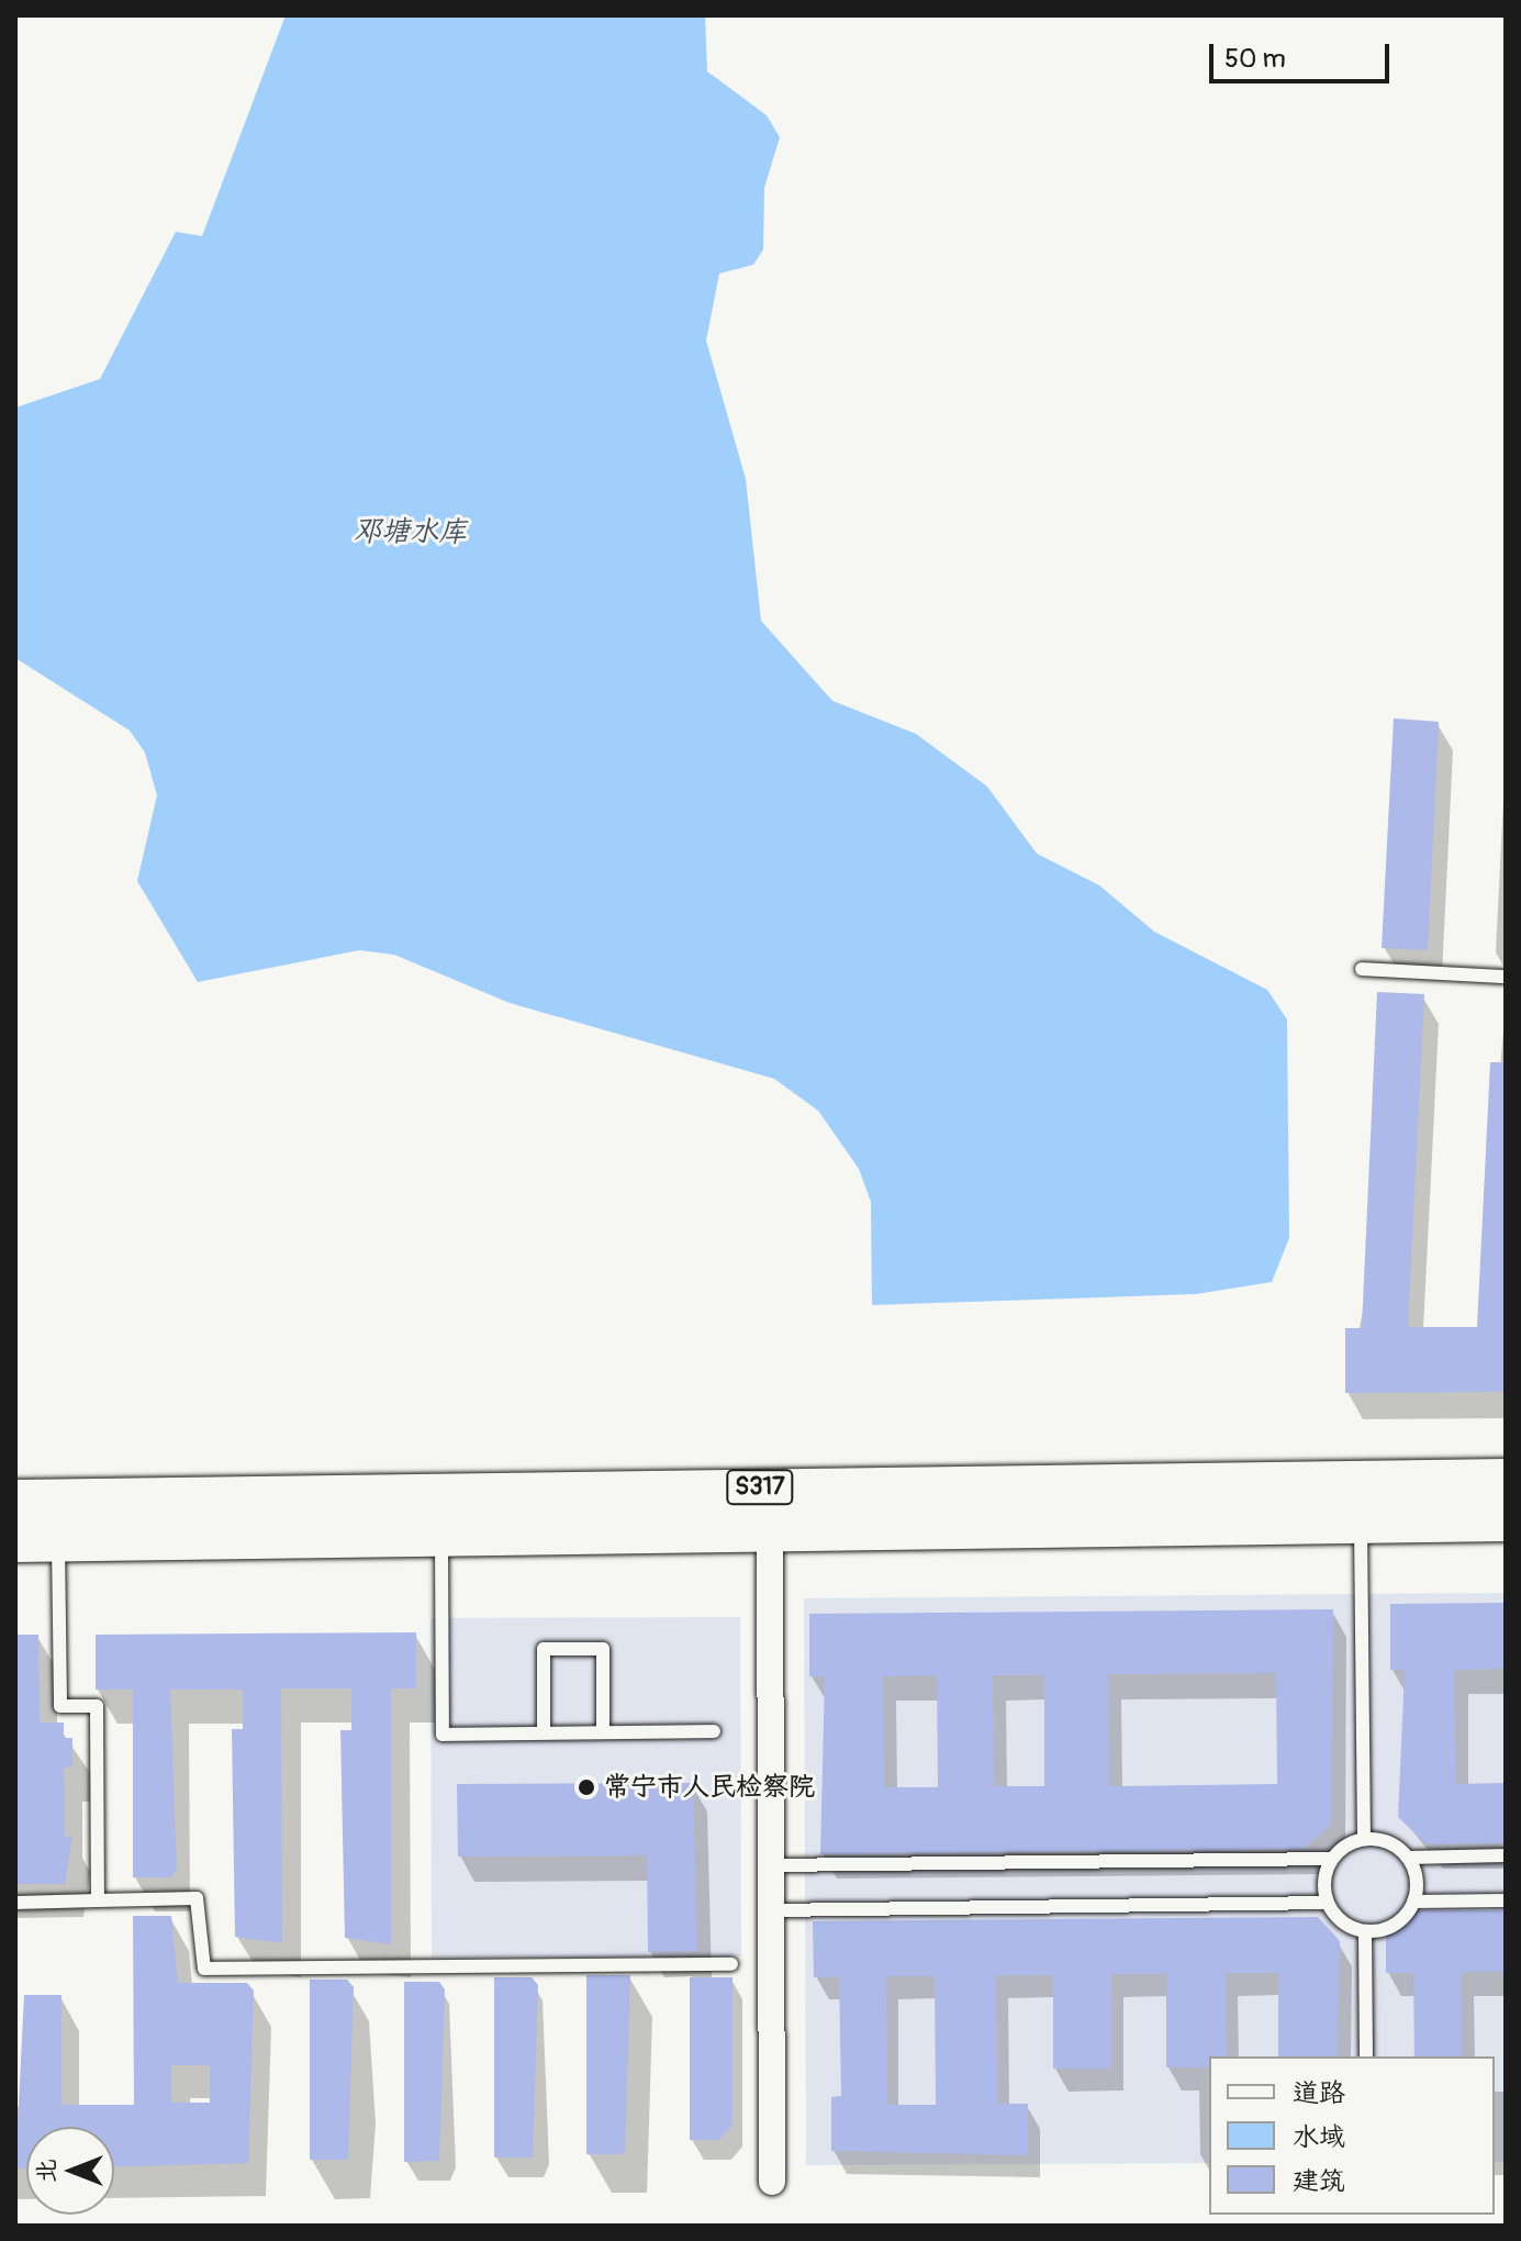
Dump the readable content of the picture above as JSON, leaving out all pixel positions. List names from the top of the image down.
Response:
{
  "streets": {
    "main road": ["S317"]
  },
  "water": ["邓塘水库"],
  "places": ["常宁市人民检察院"],
  "legend": ["道路", "水域", "建筑"],
  "scale_bar": "50 m",
  "north": "left"
}
